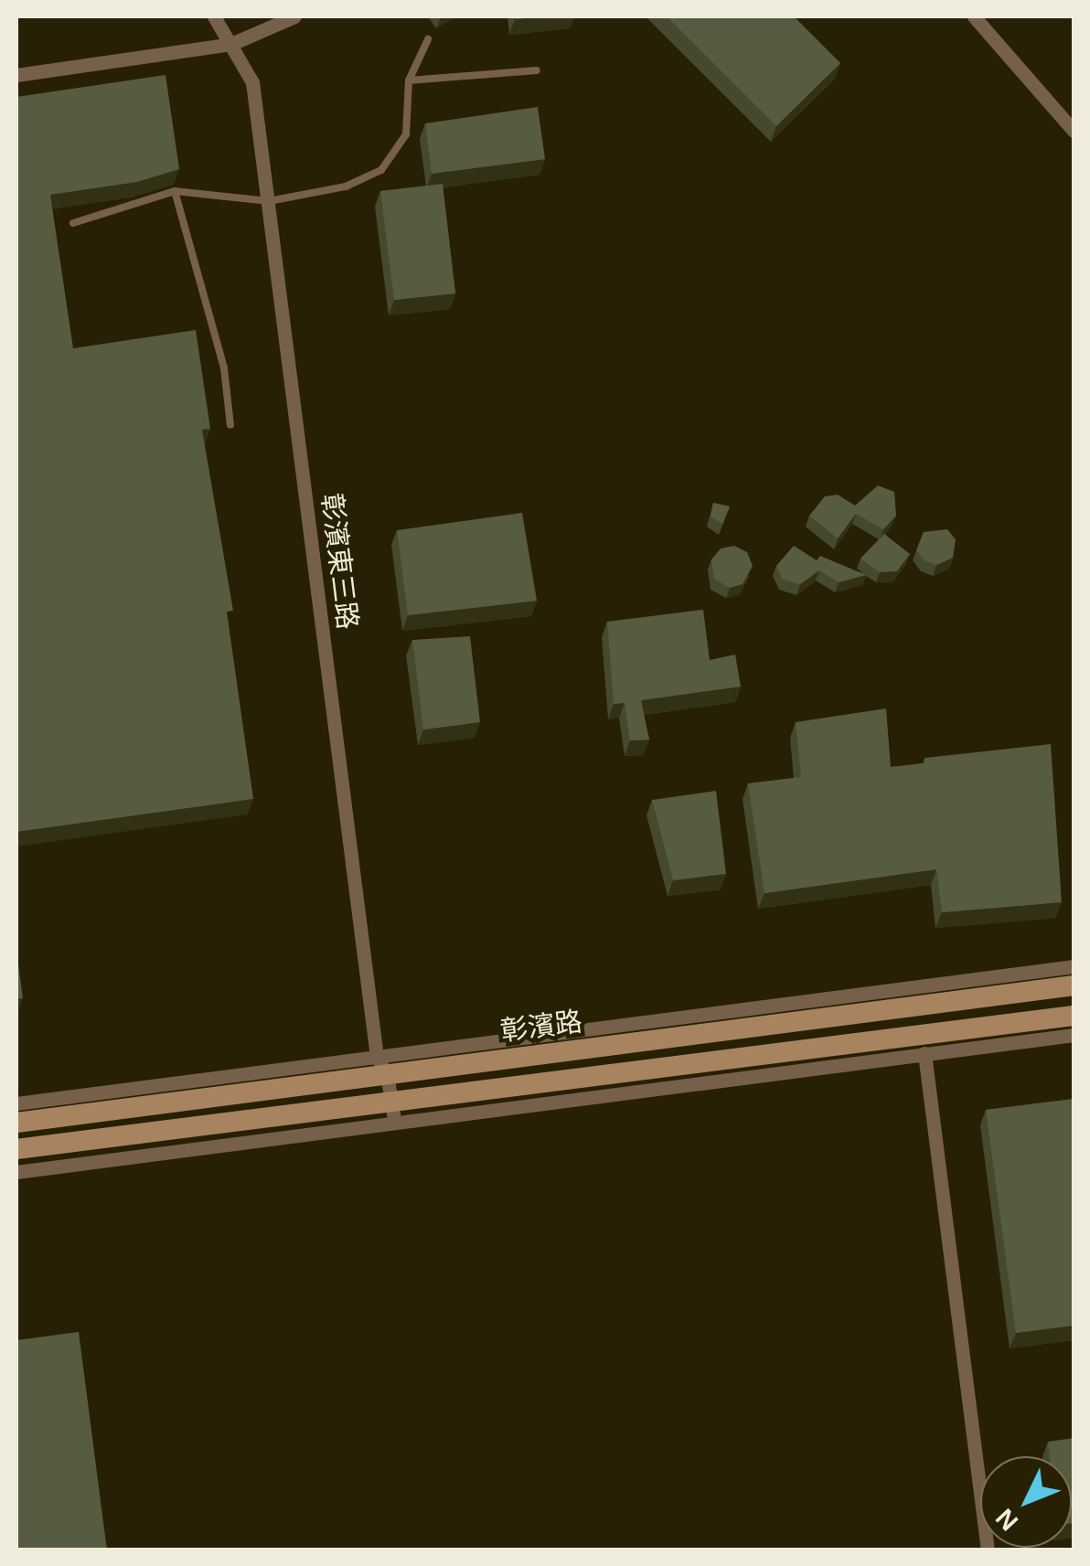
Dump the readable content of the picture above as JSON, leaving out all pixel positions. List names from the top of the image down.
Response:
{
  "streets": {
    "street": ["彰濱東三路", "彰濱路"]
  },
  "crossings": [
    ["彰濱東三路", "彰濱路"]
  ],
  "north": "bottom left"
}
